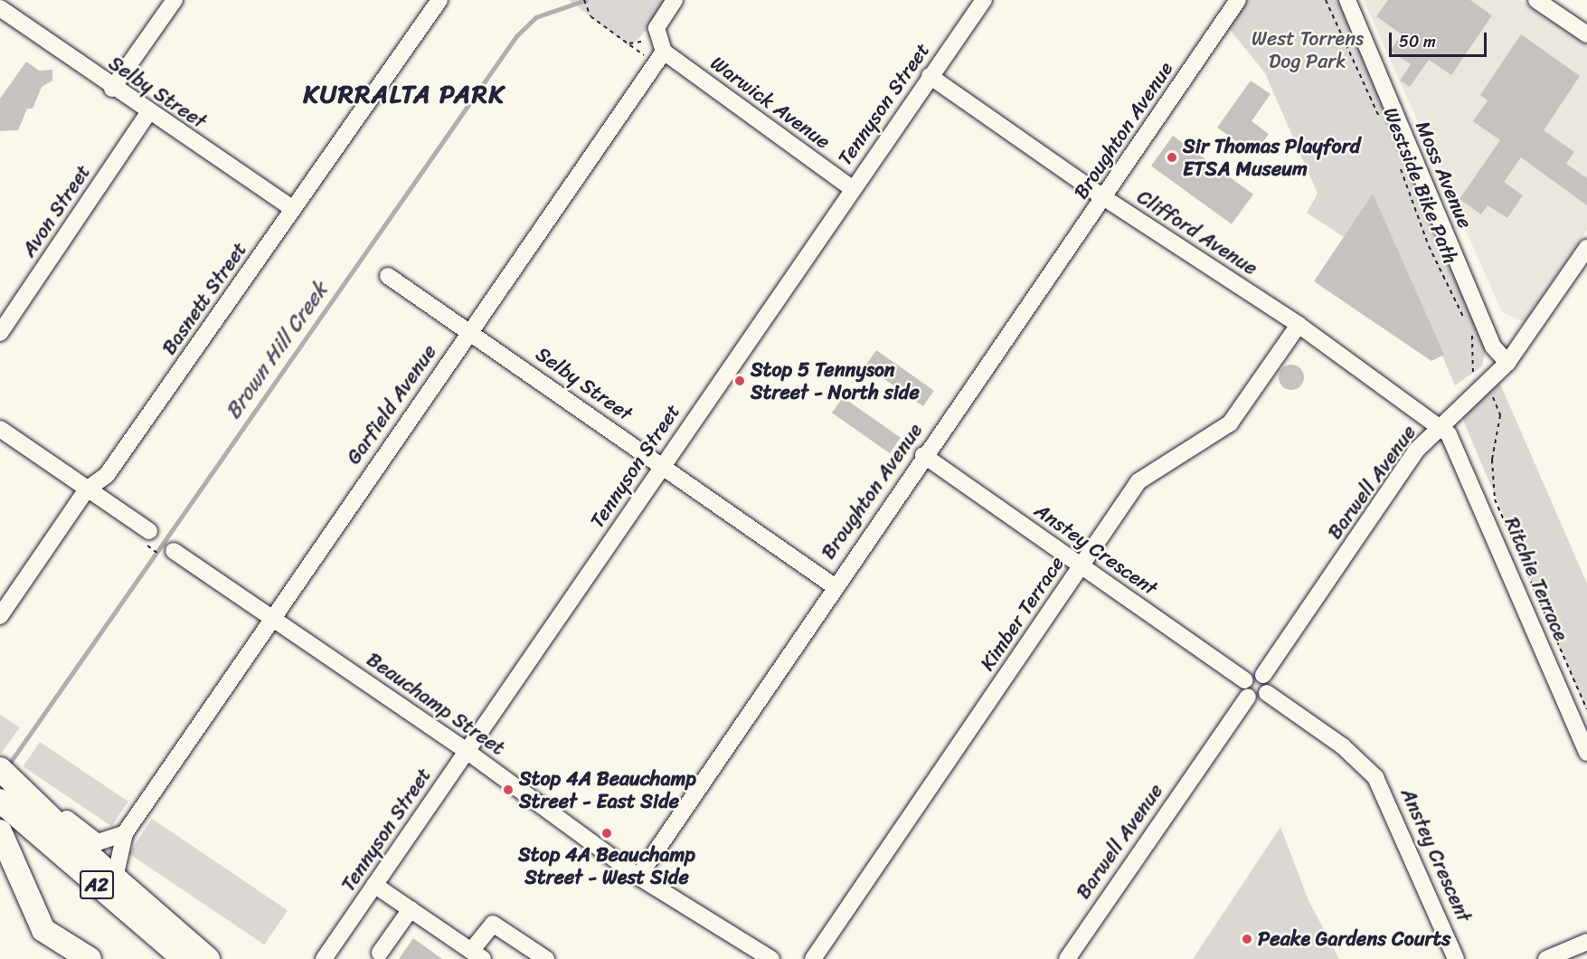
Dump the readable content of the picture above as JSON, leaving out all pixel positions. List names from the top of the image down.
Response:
{
  "streets": {
    "highway": ["A2"],
    "street": [
      "Selby Street",
      "Warwick Avenue",
      "Tennyson Street",
      "Broughton Avenue",
      "Moss Avenue",
      "Avon Street",
      "Clifford Avenue",
      "Basnett Street",
      "Garfield Avenue",
      "Barwell Avenue",
      "Anstey Crescent",
      "Ritchie Terrace",
      "Kimber Terrace",
      "Beauchamp Street"
    ],
    "path": ["Westside Bike Path"]
  },
  "crossings": [
    ["Selby Street", "Tennyson Street"],
    ["Selby Street", "Broughton Avenue"],
    ["Selby Street", "Avon Street"],
    ["Selby Street", "Basnett Street"],
    ["Selby Street", "Garfield Avenue"],
    ["Warwick Avenue", "Tennyson Street"],
    ["Warwick Avenue", "Garfield Avenue"],
    ["Tennyson Street", "Clifford Avenue"],
    ["Tennyson Street", "Beauchamp Street"],
    ["Broughton Avenue", "Clifford Avenue"],
    ["Broughton Avenue", "Anstey Crescent"],
    ["Broughton Avenue", "Beauchamp Street"],
    ["Moss Avenue", "Barwell Avenue"],
    ["Clifford Avenue", "Barwell Avenue"],
    ["Clifford Avenue", "Ritchie Terrace"],
    ["Clifford Avenue", "Kimber Terrace"],
    ["Garfield Avenue", "Beauchamp Street"],
    ["Barwell Avenue", "Anstey Crescent"],
    ["Barwell Avenue", "Ritchie Terrace"],
    ["Anstey Crescent", "Kimber Terrace"]
  ],
  "districts": ["KURRALTA PARK"],
  "water": ["Brown Hill Creek"],
  "parks": ["West Torrens Dog Park"],
  "places": [
    "Sir Thomas Playford ETSA Museum",
    "Stop 5 Tennyson Street - North side",
    "Stop 4A Beauchamp Street - East Side",
    "Stop 4A Beauchamp Street - West Side",
    "Peake Gardens Courts"
  ],
  "scale_bar": "50 m"
}
